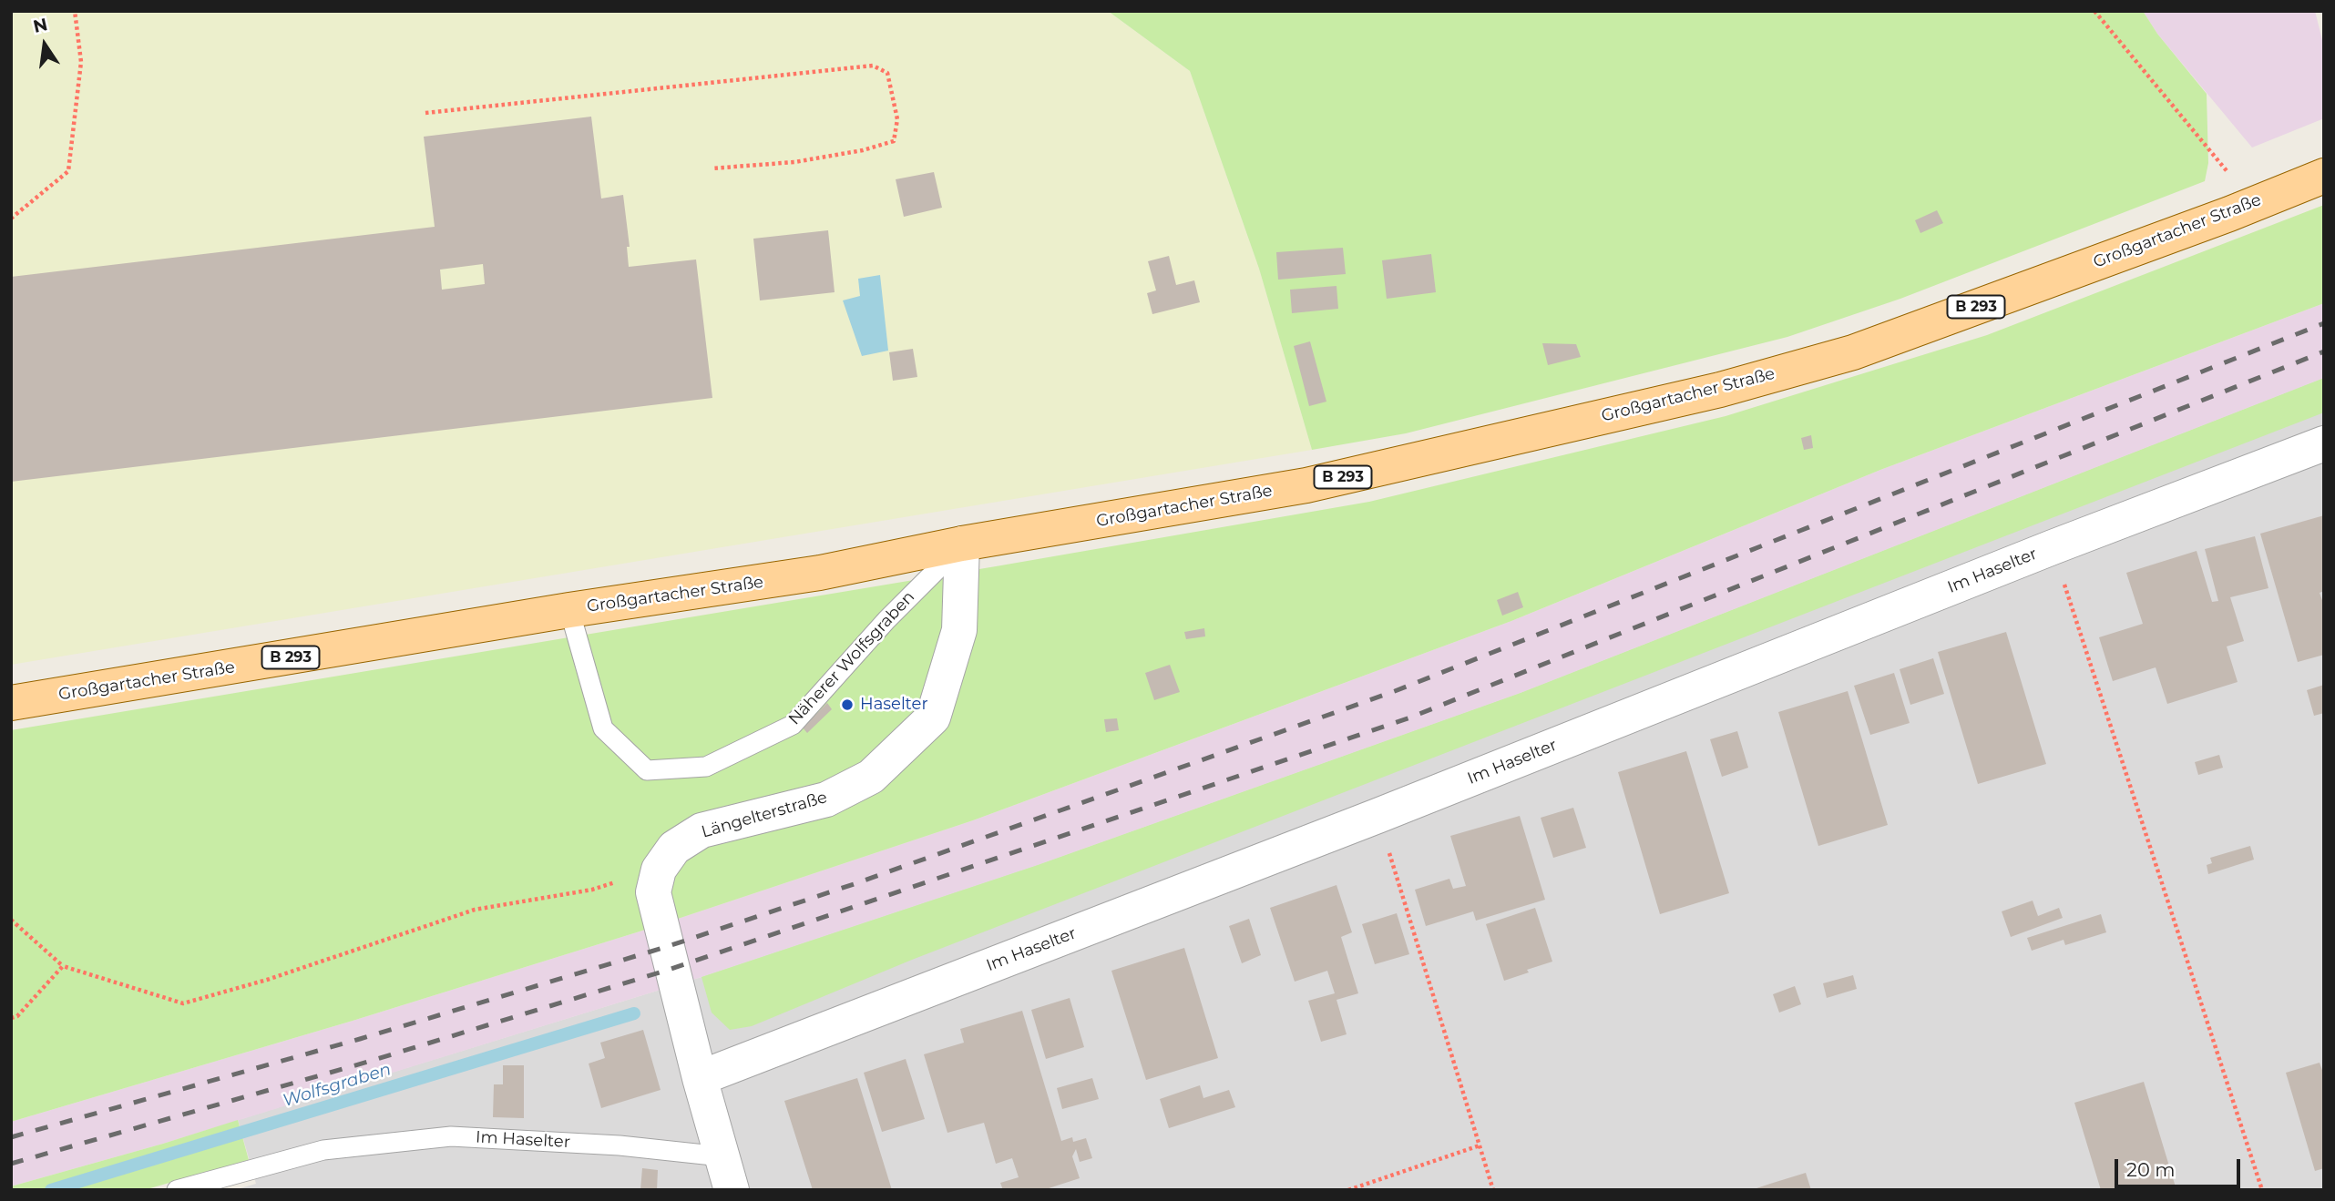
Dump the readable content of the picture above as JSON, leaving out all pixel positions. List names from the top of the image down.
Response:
{
  "streets": {
    "main road": ["Großgartacher Straße", "B 293"],
    "street": ["Im Haselter", "Längelterstraße"],
    "lane": ["Näherer Wolfsgraben"]
  },
  "crossings": [
    ["Großgartacher Straße", "Näherer Wolfsgraben"],
    ["Großgartacher Straße", "Längelterstraße"],
    ["Näherer Wolfsgraben", "Längelterstraße"]
  ],
  "water": ["Wolfsgraben"],
  "places": ["Haselter"],
  "scale_bar": "20 m",
  "north": "top"
}
